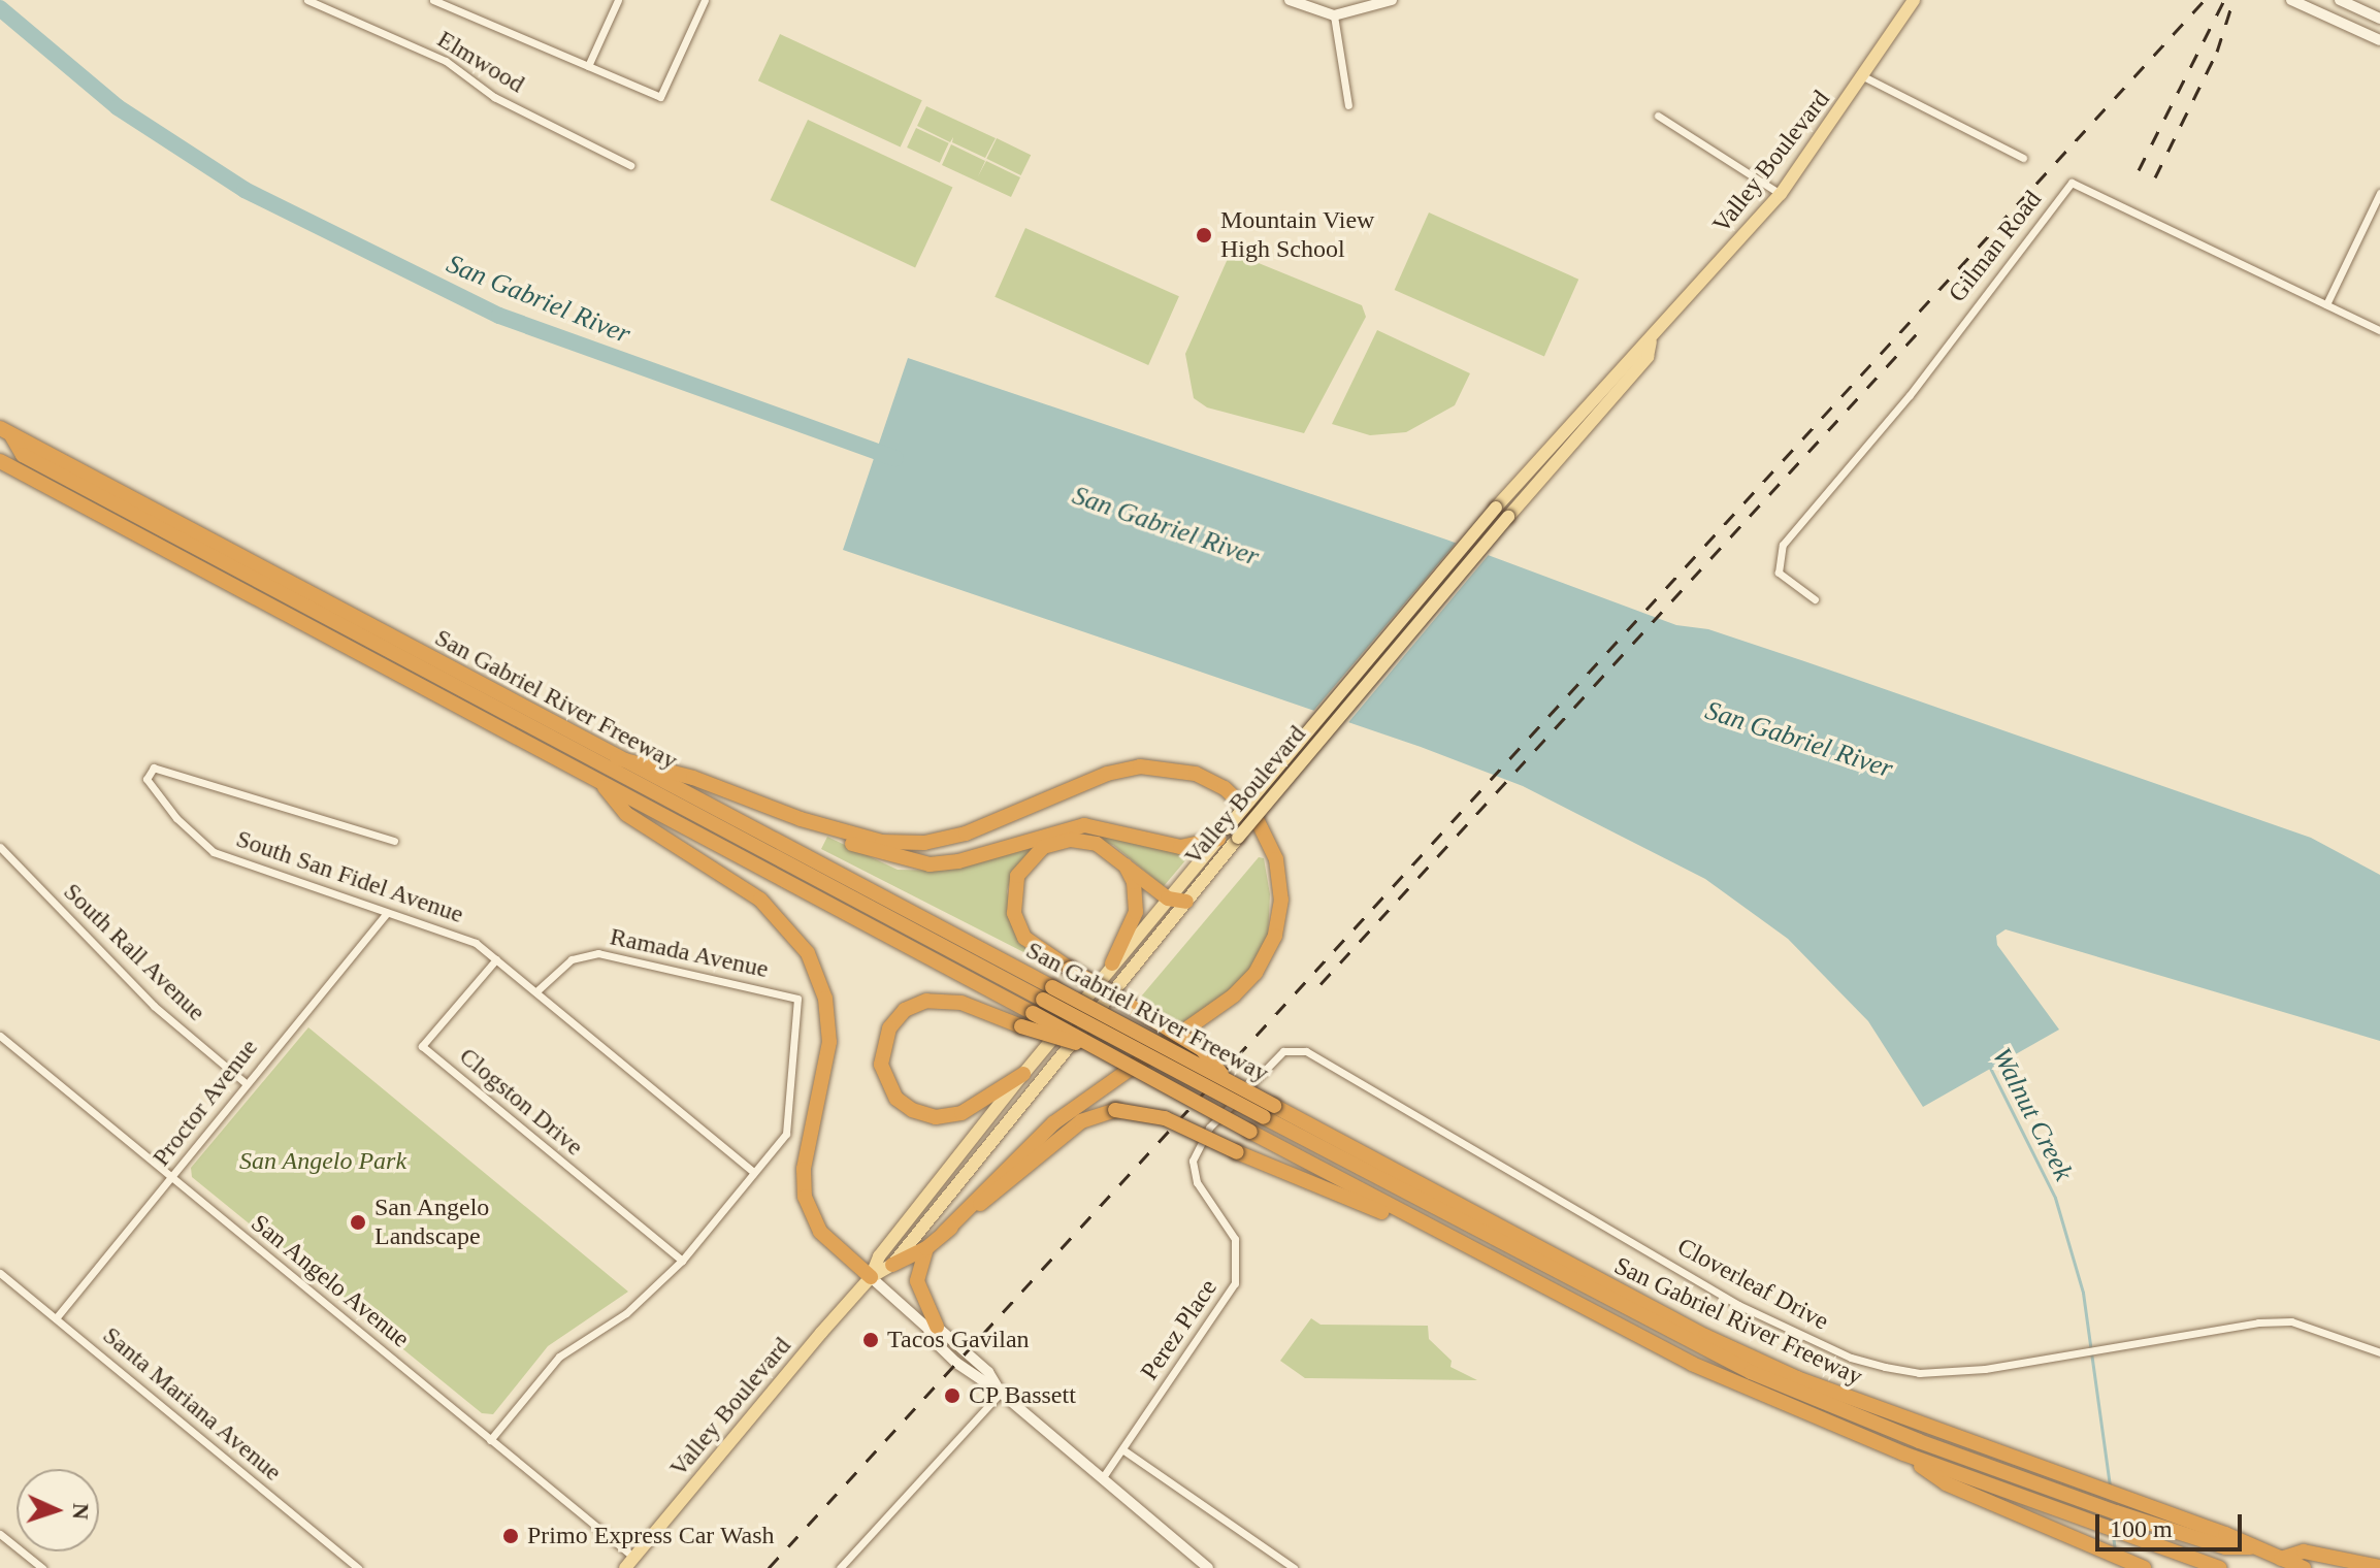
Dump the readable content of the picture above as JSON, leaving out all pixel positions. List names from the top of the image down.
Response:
{
  "streets": {
    "highway": ["San Gabriel River Freeway"],
    "main road": ["Valley Boulevard"],
    "street": [
      "Elmwood",
      "Gilman Road",
      "South San Fidel Avenue",
      "South Rall Avenue",
      "Ramada Avenue",
      "Clogston Drive",
      "Proctor Avenue",
      "San Angelo Avenue",
      "Cloverleaf Drive",
      "Perez Place",
      "Santa Mariana Avenue"
    ]
  },
  "crossings": [
    ["Valley Boulevard", "Gilman Road"],
    ["Valley Boulevard", "San Angelo Avenue"],
    ["South San Fidel Avenue", "Ramada Avenue"],
    ["South San Fidel Avenue", "Clogston Drive"],
    ["South San Fidel Avenue", "Proctor Avenue"],
    ["South Rall Avenue", "Proctor Avenue"],
    ["Proctor Avenue", "San Angelo Avenue"],
    ["Proctor Avenue", "Santa Mariana Avenue"],
    ["Cloverleaf Drive", "Perez Place"]
  ],
  "water": ["San Gabriel River", "Walnut Creek"],
  "parks": ["San Angelo Park"],
  "places": [
    "Mountain View High School",
    "San Angelo Landscape",
    "Tacos Gavilan",
    "CP Bassett",
    "Primo Express Car Wash"
  ],
  "scale_bar": "100 m",
  "north": "right"
}
